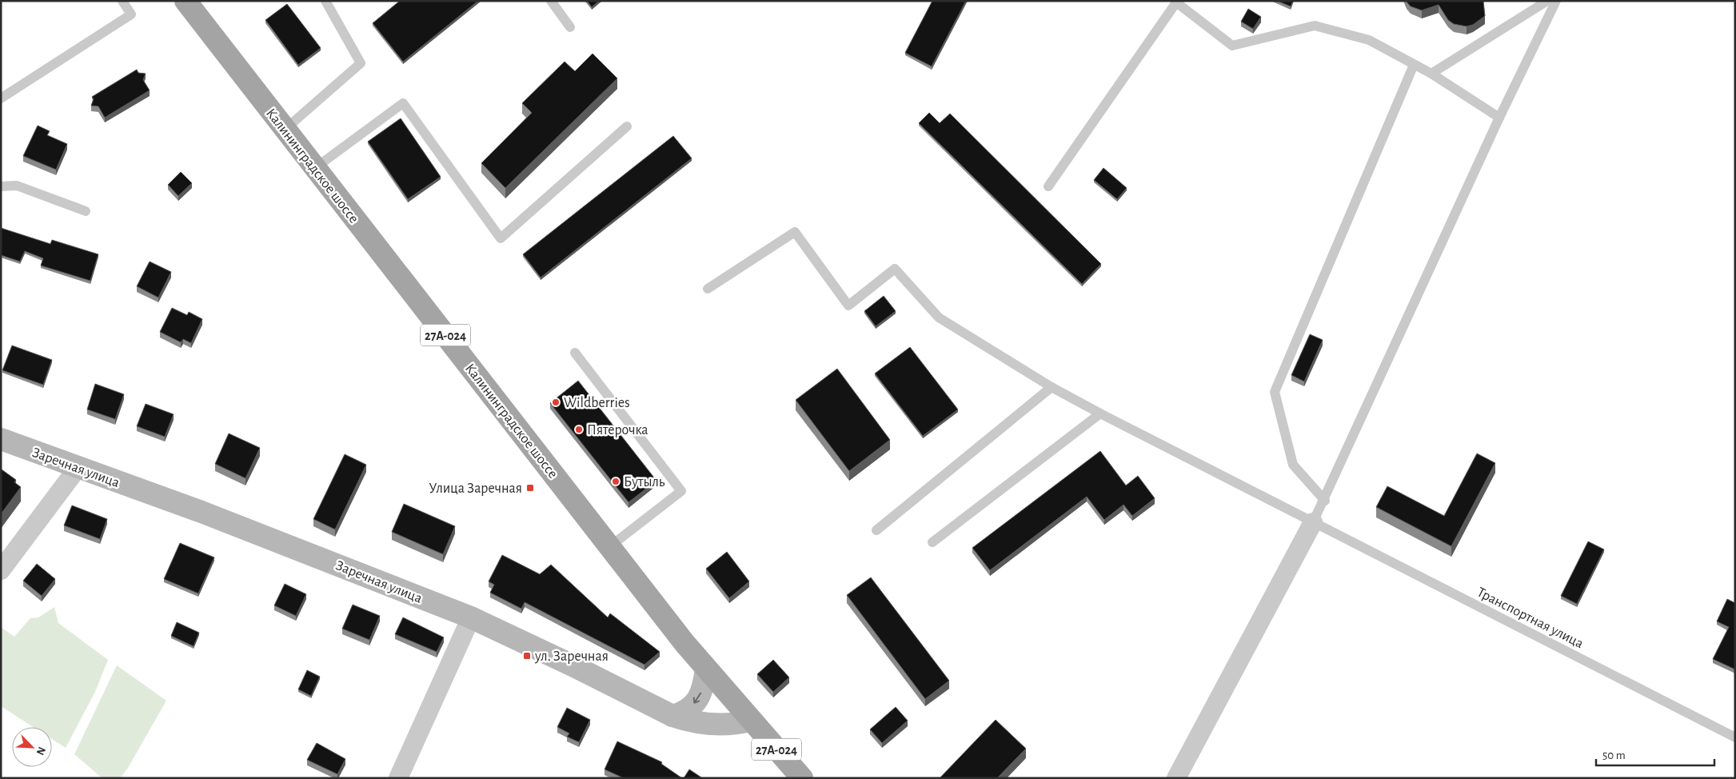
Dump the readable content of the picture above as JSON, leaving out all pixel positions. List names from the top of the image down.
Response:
{
  "streets": {
    "main road": ["Калининградское шоссе", "27А-024", "Заречная улица"],
    "lane": ["Транспортная улица"]
  },
  "crossings": [
    ["Калининградское шоссе", "Заречная улица"]
  ],
  "places": {
    "other": ["Wildberries", "Пятерочка", "Бутыль"],
    "transit": ["Улица Заречная", "ул. Заречная"]
  },
  "scale_bar": "50 m",
  "north": "bottom right"
}
